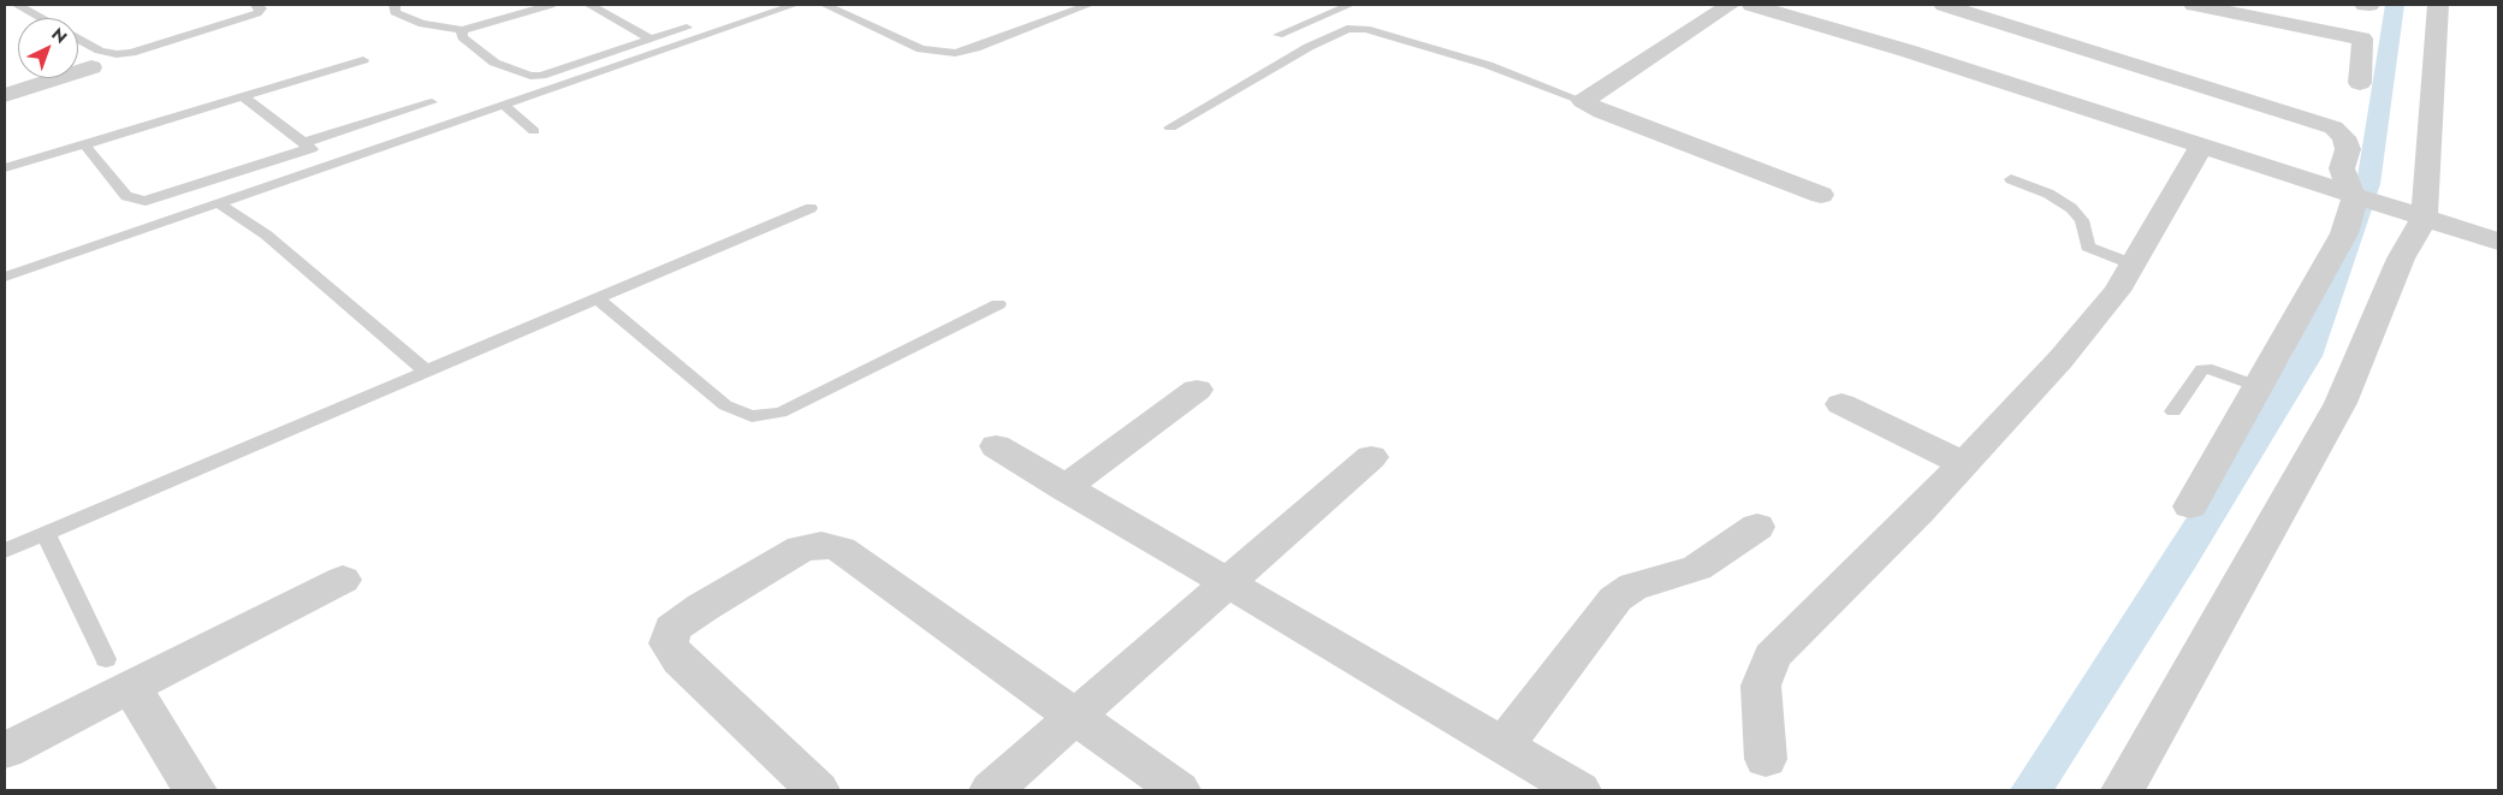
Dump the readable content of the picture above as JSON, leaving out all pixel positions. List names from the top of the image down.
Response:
{
  "north": "top right"
}
